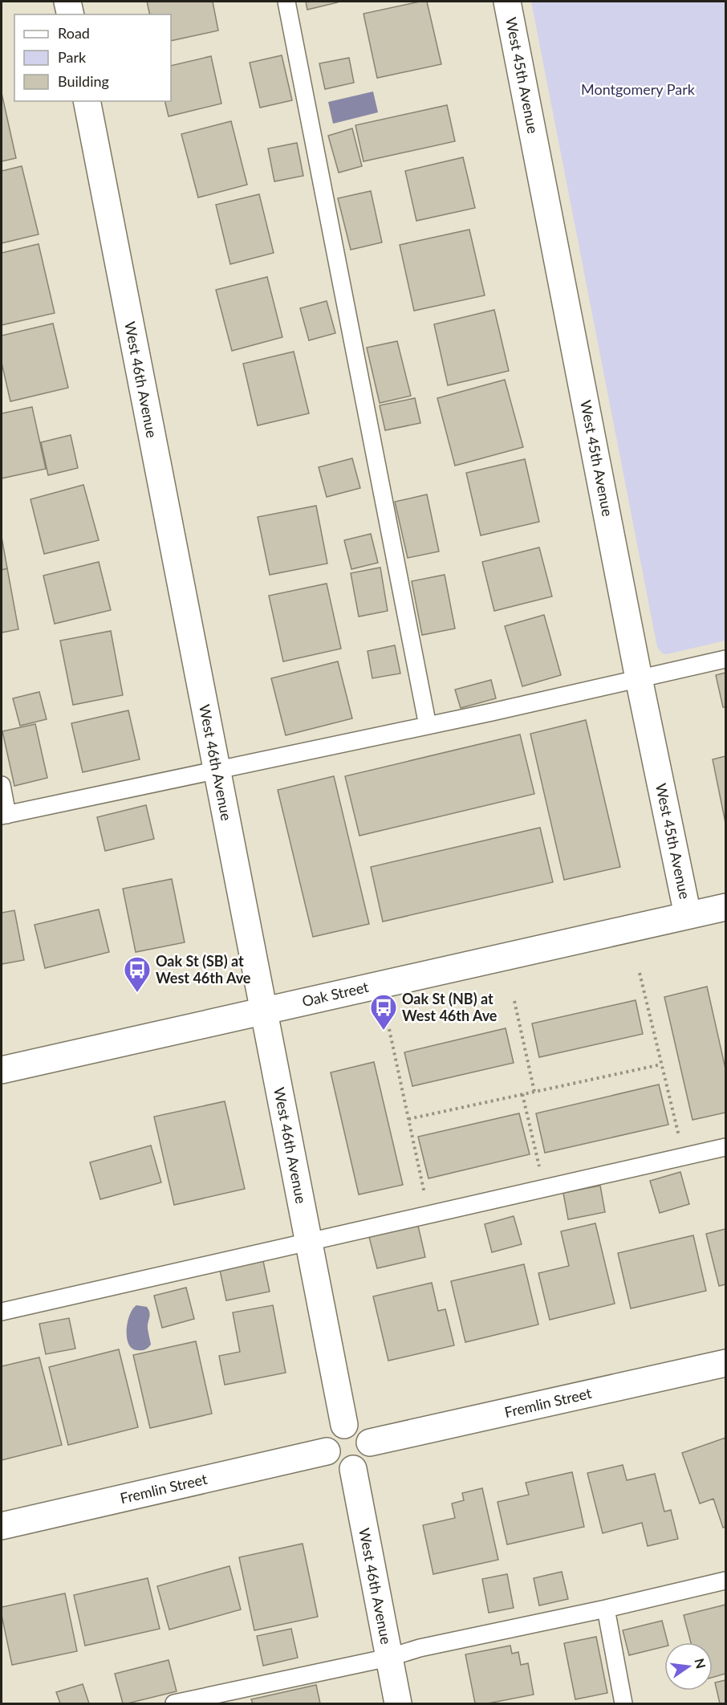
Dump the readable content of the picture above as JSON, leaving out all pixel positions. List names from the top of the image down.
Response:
{
  "streets": {
    "street": [
      "West 45th Avenue",
      "West 46th Avenue",
      "Oak Street",
      "Fremlin Street"
    ]
  },
  "crossings": [
    ["West 45th Avenue", "Oak Street"],
    ["West 46th Avenue", "Oak Street"],
    ["West 46th Avenue", "Fremlin Street"]
  ],
  "parks": ["Montgomery Park"],
  "places": {
    "bus stop": ["Oak St (SB) at West 46th Ave", "Oak St (NB) at West 46th Ave"]
  },
  "legend": ["Road", "Park", "Building"],
  "north": "right"
}
